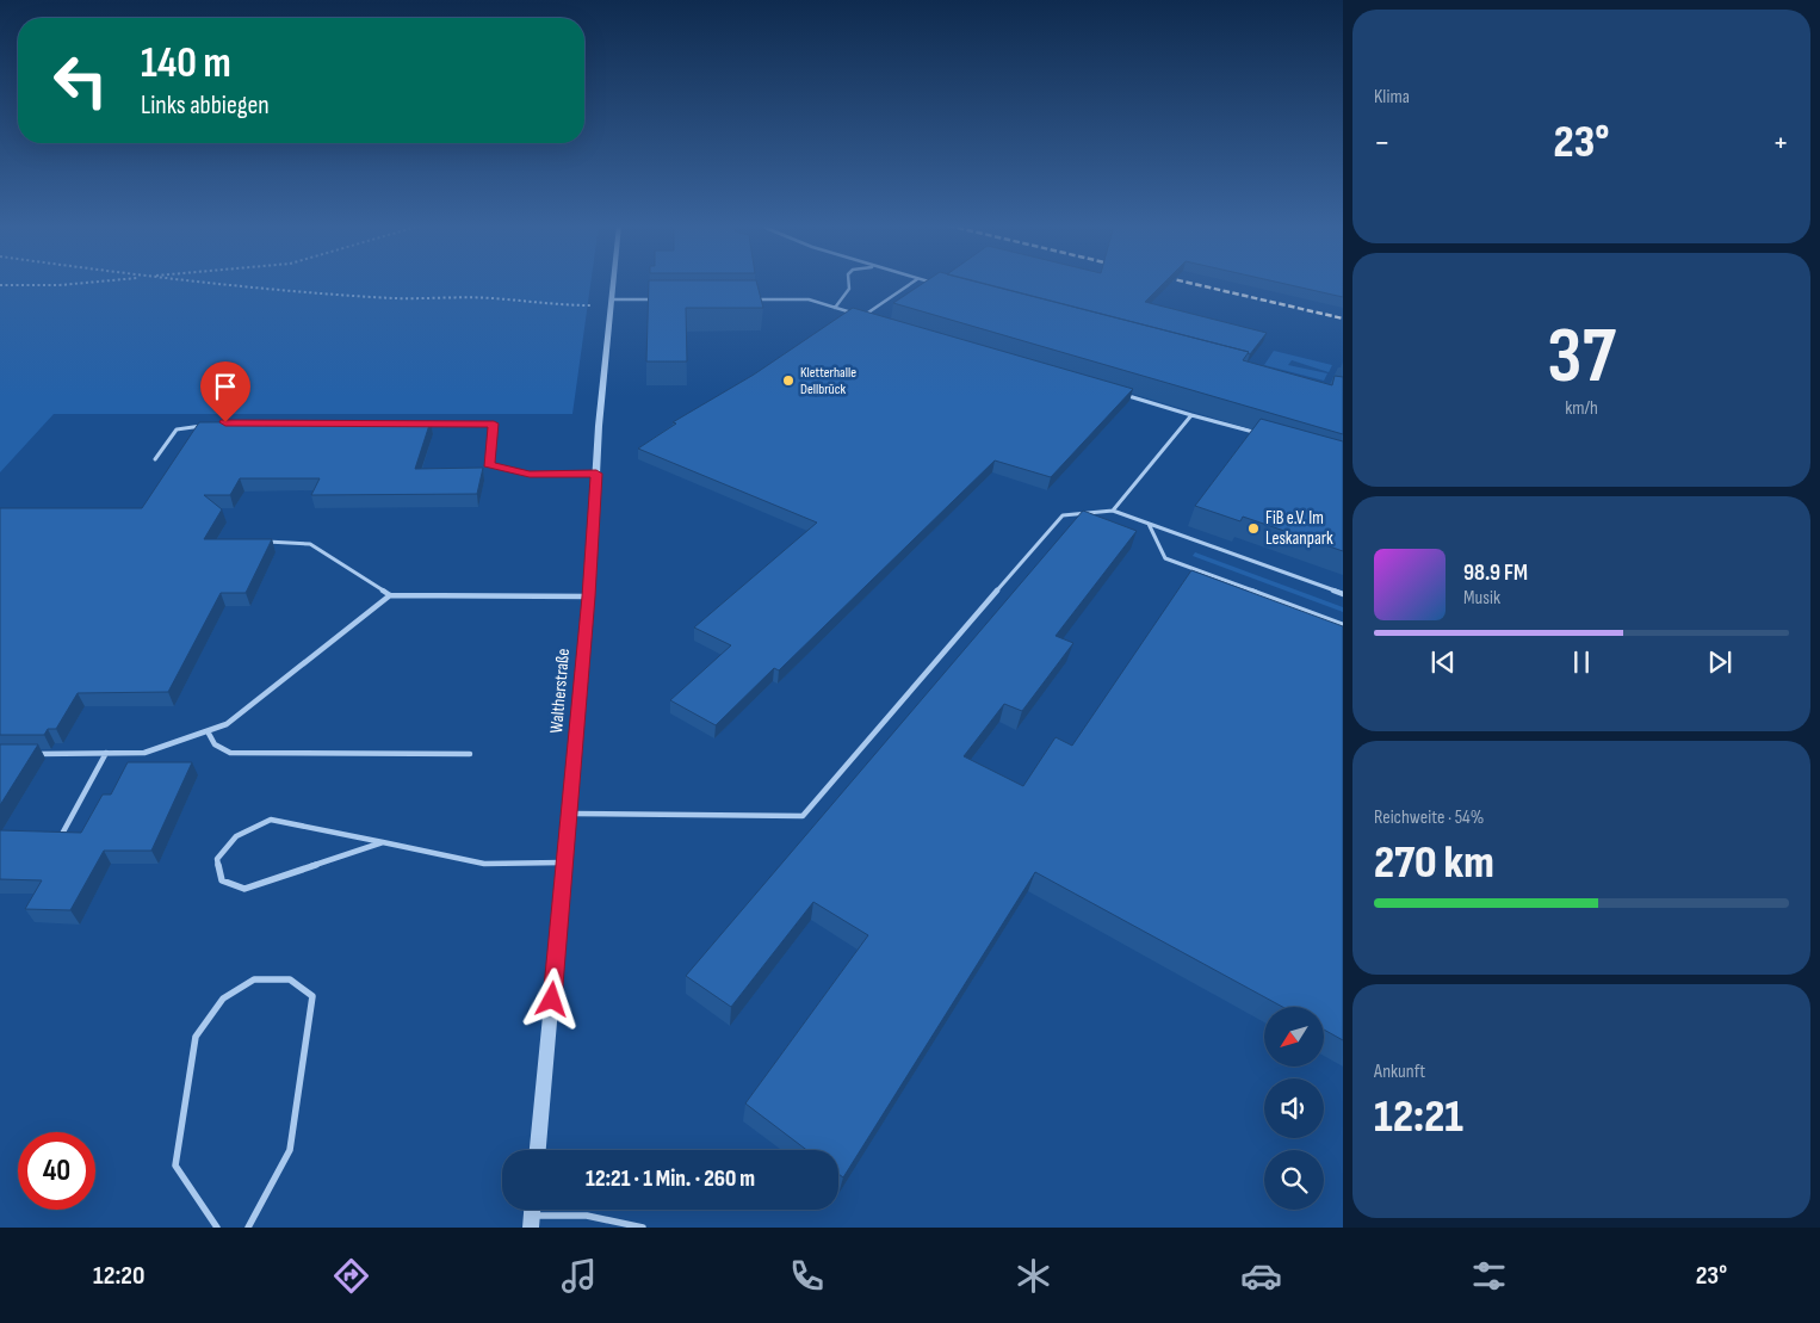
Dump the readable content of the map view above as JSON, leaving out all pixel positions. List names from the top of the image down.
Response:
{
  "streets": {
    "street": ["Waltherstraße"]
  },
  "places": ["Kletterhalle Dellbrück", "FiB e.V. Im Leskanpark"],
  "north": "bottom left",
  "page": {
    "tile": [
      "Klima",
      ["37", "km/h"],
      ["Reichweite · 54%", "270 km"],
      ["Ankunft", "12:21"]
    ],
    "turn": ["140 m", "Links abbiegen"],
    "heat": ["−", "23°", "+"],
    "song": ["98.9 FM", "Musik"],
    "limit": "40",
    "trip": "12:21 · 1 Min. · 260 m",
    "tabs": ["12:20", "23°"]
  }
}
